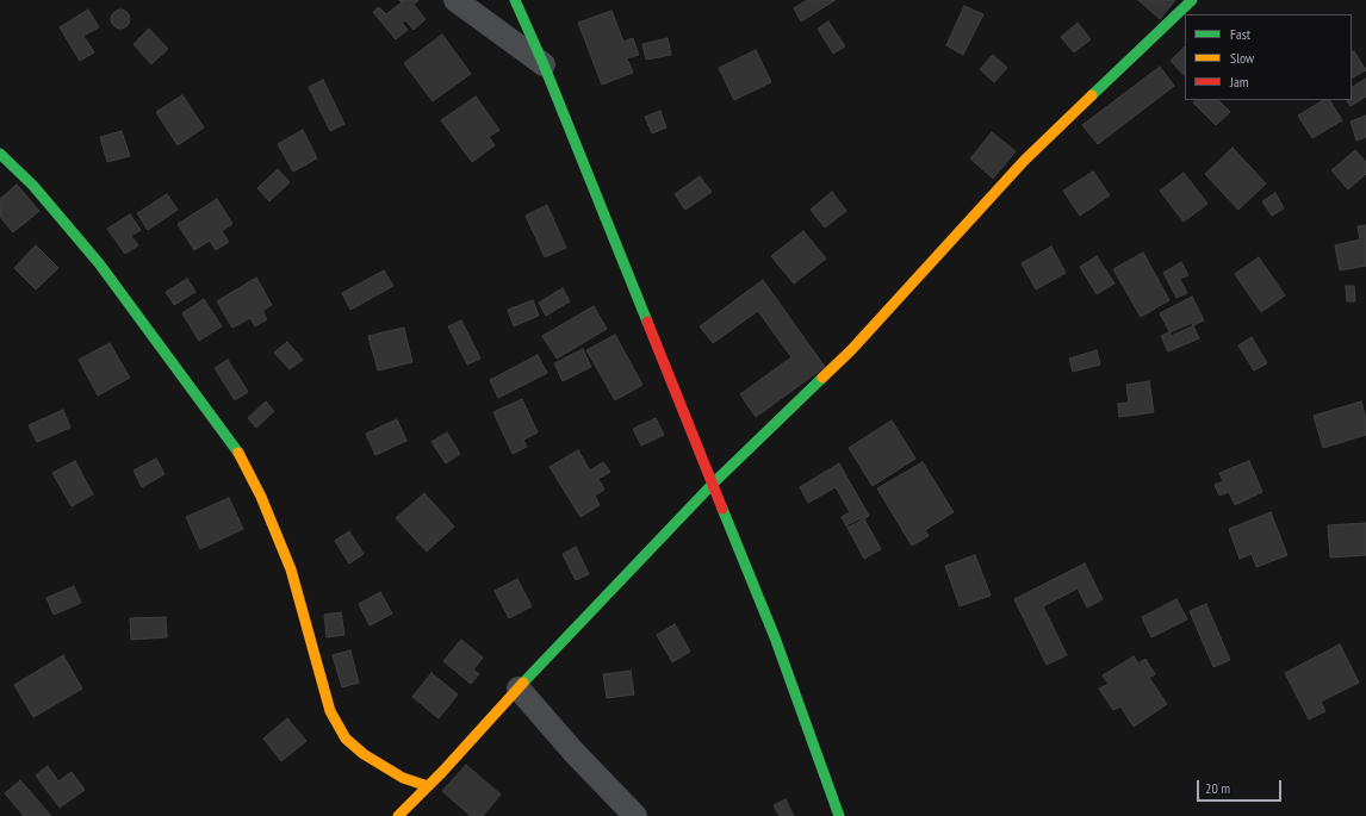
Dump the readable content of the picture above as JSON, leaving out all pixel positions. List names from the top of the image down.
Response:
{
  "legend": ["Fast", "Slow", "Jam"],
  "scale_bar": "20 m"
}
